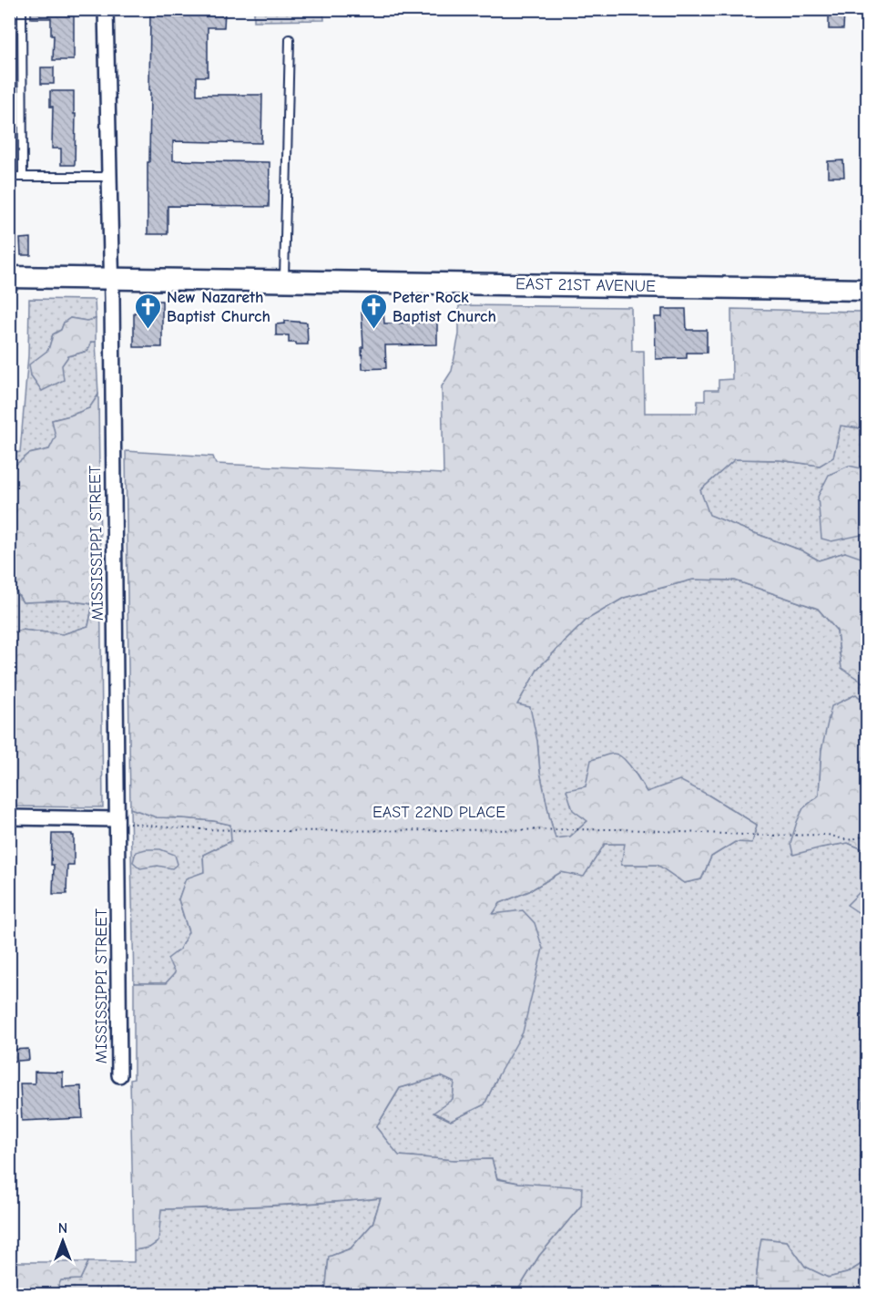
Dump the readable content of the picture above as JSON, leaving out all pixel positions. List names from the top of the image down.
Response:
{
  "streets": {
    "street": ["EAST 21ST AVENUE", "MISSISSIPPI STREET"],
    "path": ["EAST 22ND PLACE"]
  },
  "crossings": [
    ["EAST 21ST AVENUE", "MISSISSIPPI STREET"],
    ["MISSISSIPPI STREET", "EAST 22ND PLACE"]
  ],
  "places": {
    "church": ["New Nazareth Baptist Church", "Peter Rock Baptist Church"]
  },
  "north": "top"
}
